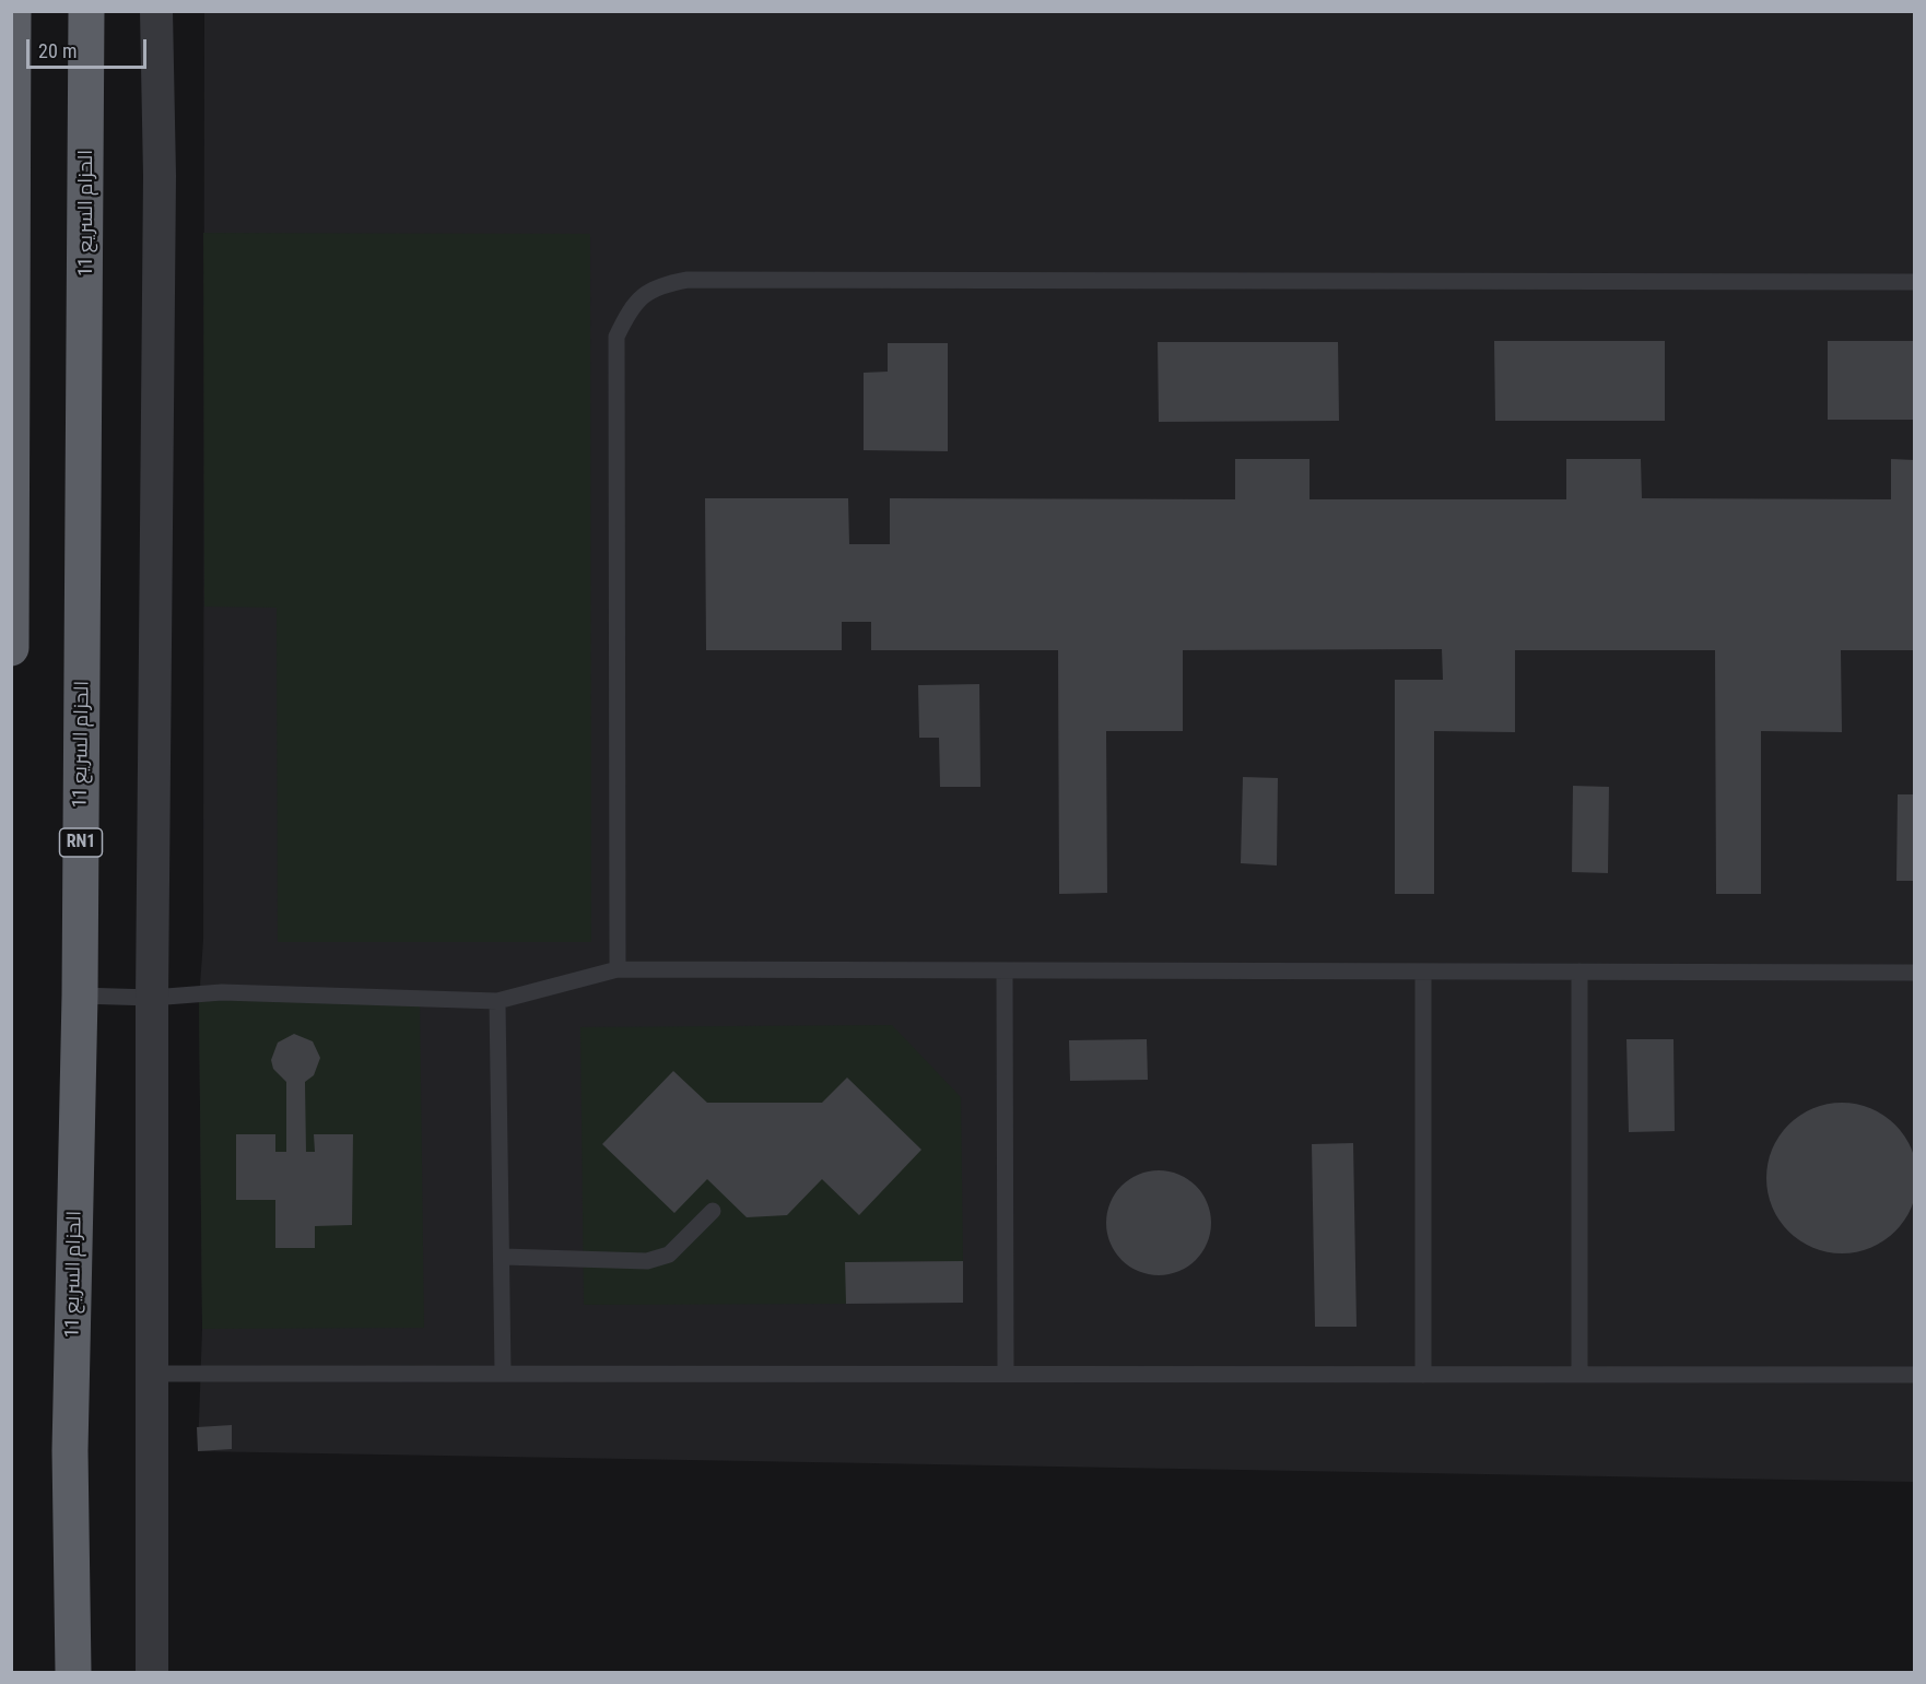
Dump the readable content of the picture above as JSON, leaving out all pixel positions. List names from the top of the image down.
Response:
{
  "streets": {
    "highway": ["الحزام السريع 11", "RN1"]
  },
  "scale_bar": "20 m"
}
